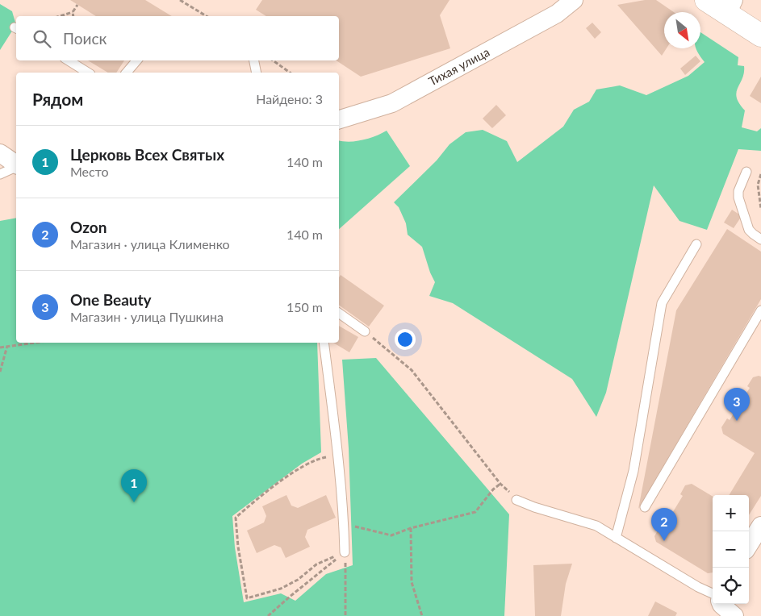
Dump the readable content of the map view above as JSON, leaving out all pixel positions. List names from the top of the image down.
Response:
{
  "streets": {
    "street": ["Тихая улица"]
  },
  "north": "bottom right",
  "page": {
    "search": "Поиск",
    "heading": ["Рядом", "Найдено: 3"],
    "list": [
      {
        "mark": "1",
        "name": "Церковь Всех Святых",
        "note": "Место",
        "value": "140 m"
      },
      {
        "mark": "2",
        "name": "Ozon",
        "note": "Магазин · улица Клименко",
        "value": "140 m"
      },
      {
        "mark": "3",
        "name": "One Beauty",
        "note": "Магазин · улица Пушкина",
        "value": "150 m"
      }
    ],
    "pins": ["3", "1", "2"],
    "map_buttons": ["+", "−"]
  }
}
